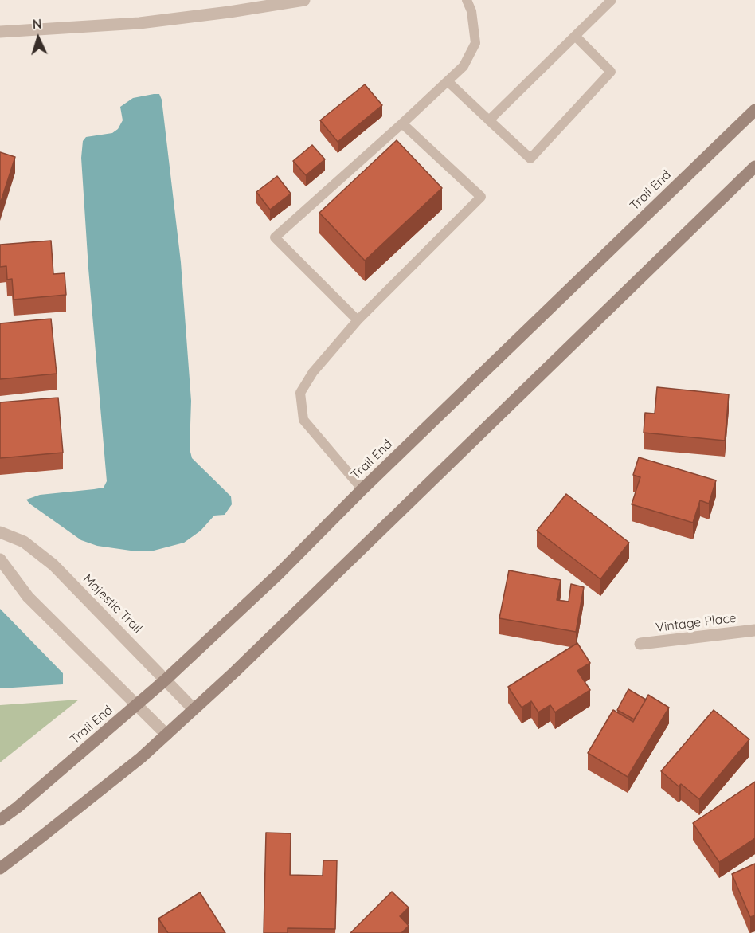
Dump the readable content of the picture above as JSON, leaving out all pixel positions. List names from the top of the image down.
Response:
{
  "streets": {
    "street": ["Trail End", "Majestic Trail", "Vintage Place"]
  },
  "crossings": [
    ["Trail End", "Majestic Trail"]
  ],
  "north": "top"
}
